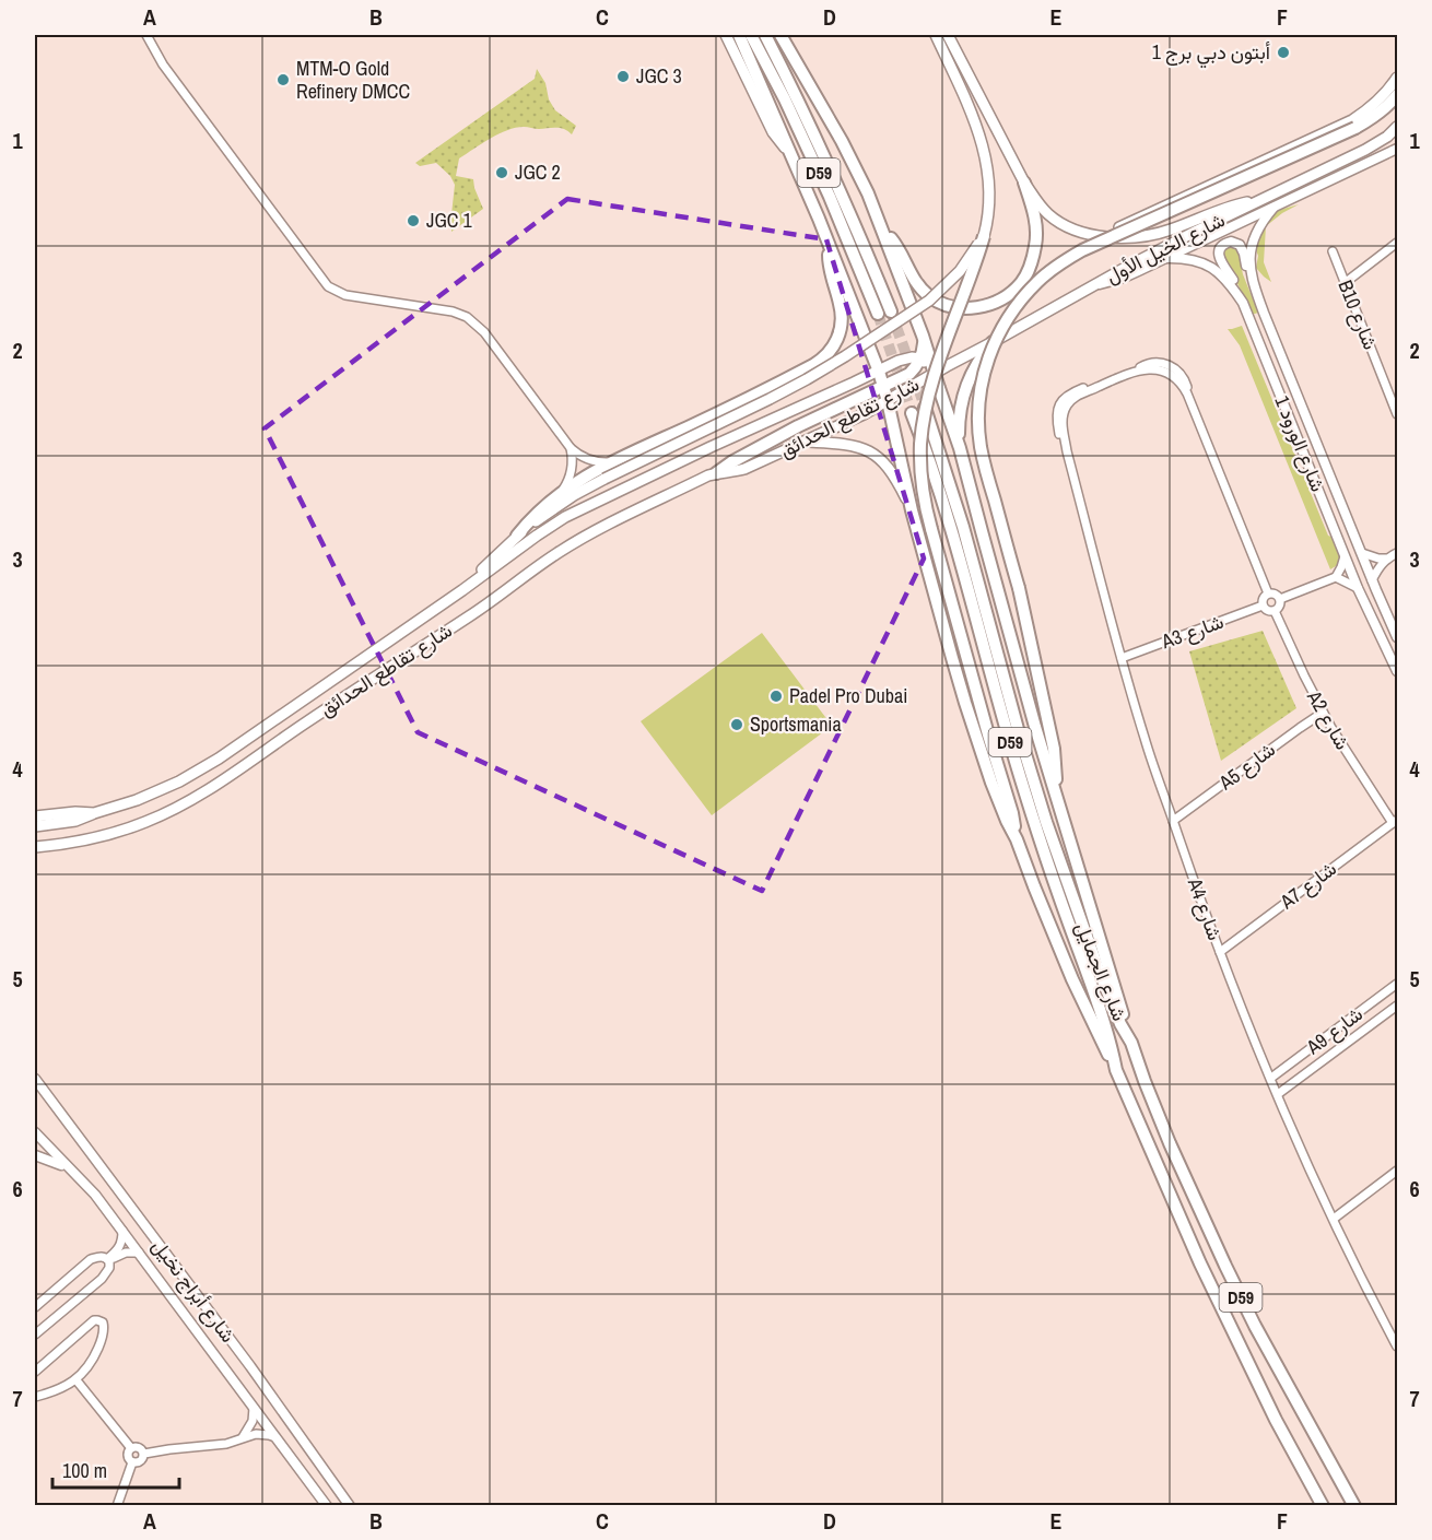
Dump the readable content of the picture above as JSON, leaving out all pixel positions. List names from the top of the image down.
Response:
{
  "streets": {
    "main road": [
      "D59",
      "شارع الخيل الأول",
      "شارع تقاطع الحدائق",
      "شارع الجمايل"
    ],
    "street": [
      "B10 شارع",
      "شارع الورود 1",
      "A3 شارع",
      "A2 شارع",
      "A5 شارع",
      "A7 شارع",
      "A4 شارع",
      "A9 شارع",
      "شارع أبراج نخيل"
    ]
  },
  "crossings": [
    ["شارع الخيل الأول", "شارع تقاطع الحدائق"],
    ["A3 شارع", "A2 شارع"],
    ["A3 شارع", "A4 شارع"],
    ["A2 شارع", "A5 شارع"],
    ["A2 شارع", "A7 شارع"],
    ["A2 شارع", "A4 شارع"],
    ["A5 شارع", "A4 شارع"],
    ["A7 شارع", "A4 شارع"],
    ["A4 شارع", "A9 شارع"]
  ],
  "places": [
    "أبتون دبي برج 1",
    "JGC 3",
    "MTM-O Gold Refinery DMCC",
    "JGC 2",
    "JGC 1",
    "Padel Pro Dubai",
    "Sportsmania"
  ],
  "scale_bar": "100 m",
  "grid": {
    "columns": [
      "A",
      "B",
      "C",
      "D",
      "E",
      "F"
    ],
    "rows": [
      "1",
      "2",
      "3",
      "4",
      "5",
      "6",
      "7"
    ]
  }
}
